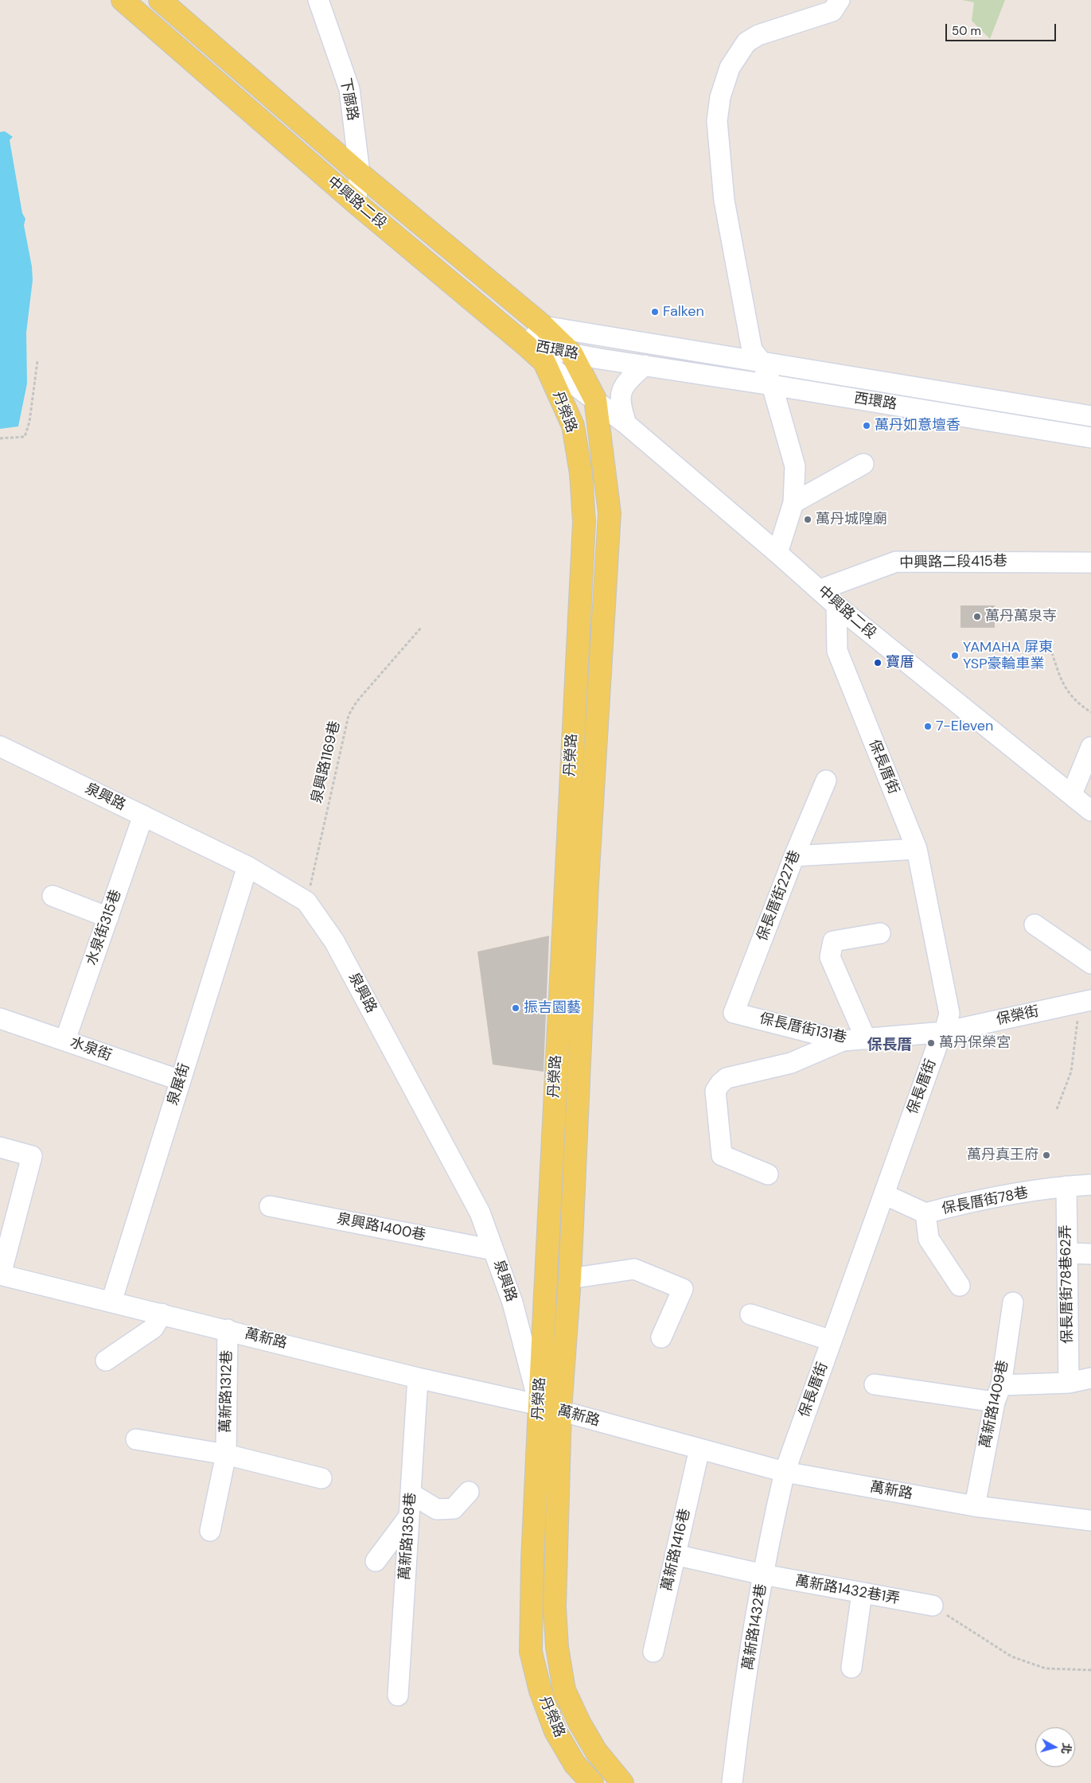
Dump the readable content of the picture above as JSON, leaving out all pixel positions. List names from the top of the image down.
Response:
{
  "streets": {
    "main road": ["中興路二段", "丹榮路"],
    "street": [
      "下廍路",
      "西環路",
      "中興路二段415巷",
      "保長厝街",
      "泉興路",
      "保長厝街227巷",
      "水泉街315巷",
      "保榮街",
      "保長厝街131巷",
      "水泉街",
      "泉展街",
      "保長厝街78巷",
      "泉興路1400巷",
      "保長厝街78巷62弄",
      "萬新路",
      "萬新路1312巷",
      "萬新路1409巷",
      "萬新路1358巷",
      "萬新路1416巷",
      "萬新路1432巷1弄",
      "萬新路1432巷"
    ],
    "path": ["泉興路1169巷"]
  },
  "crossings": [
    ["下廍路", "中興路二段"],
    ["中興路二段", "西環路"],
    ["中興路二段", "丹榮路"],
    ["中興路二段", "中興路二段415巷"],
    ["中興路二段", "保長厝街"],
    ["丹榮路", "泉興路"],
    ["丹榮路", "萬新路"],
    ["泉興路1169巷", "泉興路"],
    ["保長厝街", "保榮街"],
    ["保長厝街", "保長厝街131巷"],
    ["保長厝街", "保長厝街78巷"],
    ["保長厝街", "萬新路"],
    ["保長厝街", "萬新路1432巷"],
    ["泉興路", "水泉街315巷"],
    ["泉興路", "泉展街"],
    ["泉興路", "泉興路1400巷"],
    ["泉興路", "萬新路"],
    ["保長厝街227巷", "保長厝街131巷"],
    ["水泉街315巷", "水泉街"],
    ["保榮街", "保長厝街131巷"],
    ["水泉街", "泉展街"],
    ["泉展街", "萬新路"],
    ["保長厝街78巷", "保長厝街78巷62弄"],
    ["萬新路", "萬新路1312巷"],
    ["萬新路", "萬新路1409巷"],
    ["萬新路", "萬新路1358巷"],
    ["萬新路", "萬新路1416巷"],
    ["萬新路", "萬新路1432巷"],
    ["萬新路1416巷", "萬新路1432巷1弄"],
    ["萬新路1432巷1弄", "萬新路1432巷"]
  ],
  "districts": ["保長厝"],
  "places": [
    "Falken",
    "萬丹如意壇香",
    "萬丹城隍廟",
    "萬丹萬泉寺",
    "YAMAHA 屏東 YSP豪輪車業",
    "寶厝",
    "7-Eleven",
    "振吉園藝",
    "萬丹保榮宮",
    "萬丹真王府"
  ],
  "scale_bar": "50 m",
  "north": "right"
}
